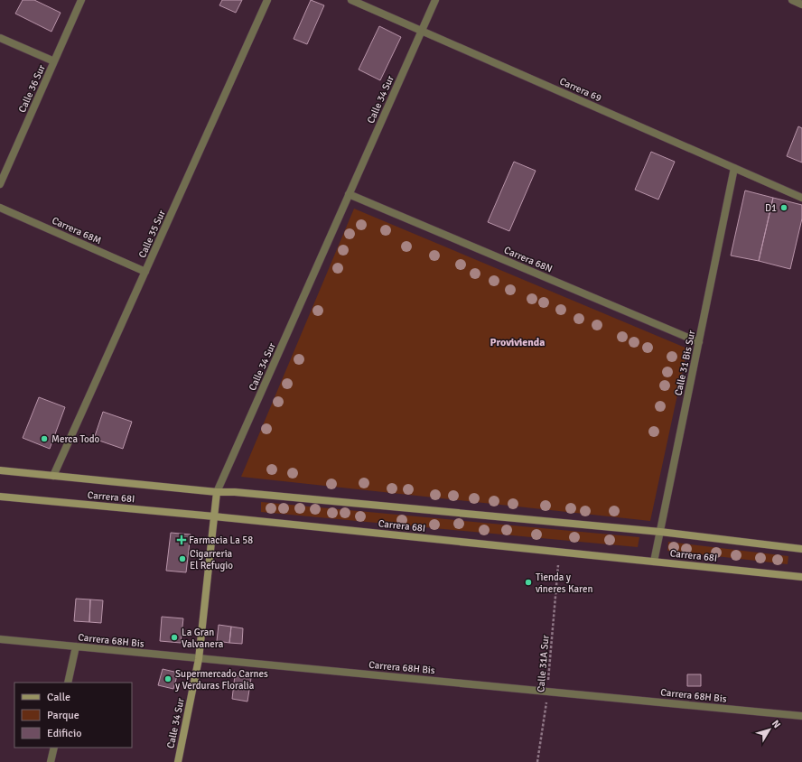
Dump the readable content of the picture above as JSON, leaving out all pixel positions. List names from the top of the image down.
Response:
{
  "streets": {
    "street": [
      "Calle 36 Sur",
      "Carrera 69",
      "Calle 34 Sur",
      "Carrera 68M",
      "Calle 35 Sur",
      "Carrera 68N",
      "Calle 31 Bis Sur",
      "Carrera 68I",
      "Carrera 68H Bis"
    ],
    "path": ["Calle 31A Sur"]
  },
  "crossings": [
    ["Carrera 69", "Calle 34 Sur"],
    ["Carrera 69", "Calle 31 Bis Sur"],
    ["Calle 34 Sur", "Carrera 68N"],
    ["Calle 34 Sur", "Carrera 68I"],
    ["Calle 34 Sur", "Carrera 68H Bis"],
    ["Carrera 68M", "Calle 35 Sur"],
    ["Calle 35 Sur", "Carrera 68I"],
    ["Carrera 68N", "Calle 31 Bis Sur"],
    ["Calle 31 Bis Sur", "Carrera 68I"],
    ["Carrera 68H Bis", "Calle 31A Sur"]
  ],
  "districts": ["Provivienda"],
  "places": {
    "other": [
      "D1",
      "Merca Todo",
      "Cigarreria El Refugio",
      "Tienda y vineres Karen",
      "La Gran Valvanera",
      "Supermercado Carnes y Verduras Floralia"
    ],
    "health": ["Farmacia La 58"]
  },
  "legend": ["Calle", "Parque", "Edificio"],
  "north": "top right"
}
